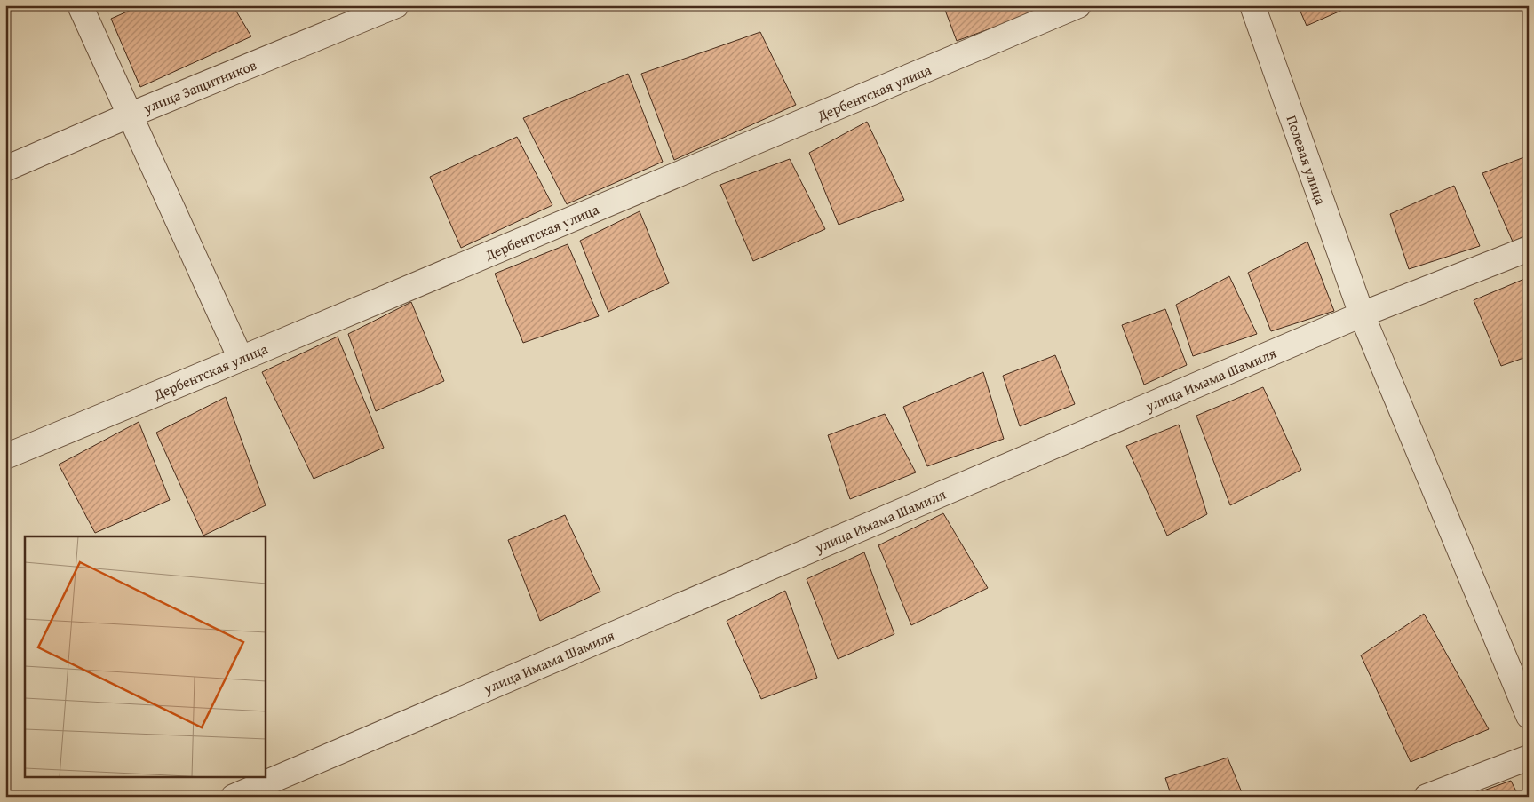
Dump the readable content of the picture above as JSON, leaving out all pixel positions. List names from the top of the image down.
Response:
{
  "streets": {
    "street": [
      "улица Защитников",
      "Дербентская улица",
      "Полевая улица",
      "улица Имама Шамиля"
    ]
  },
  "crossings": [
    ["Полевая улица", "улица Имама Шамиля"]
  ]
}
